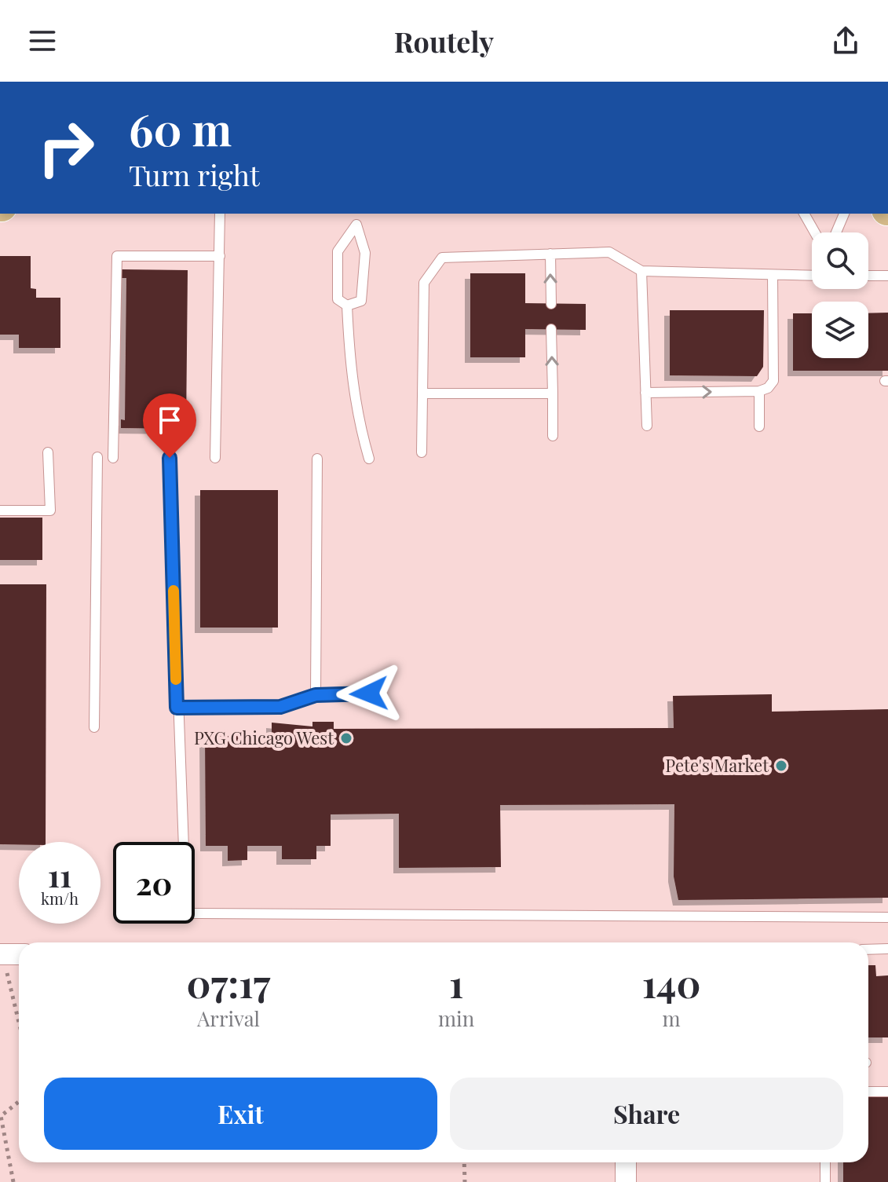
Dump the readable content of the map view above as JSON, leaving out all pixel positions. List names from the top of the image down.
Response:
{
  "places": ["PXG Chicago West", "Pete's Market"],
  "page": {
    "header": "Routely",
    "turn": ["60 m", "Turn right"],
    "speed": "11 km/h",
    "limit": "20",
    "eta": [
      "07:17",
      "Arrival",
      "1",
      "min",
      "140",
      "m"
    ],
    "buttons": ["Exit", "Share"]
  }
}
